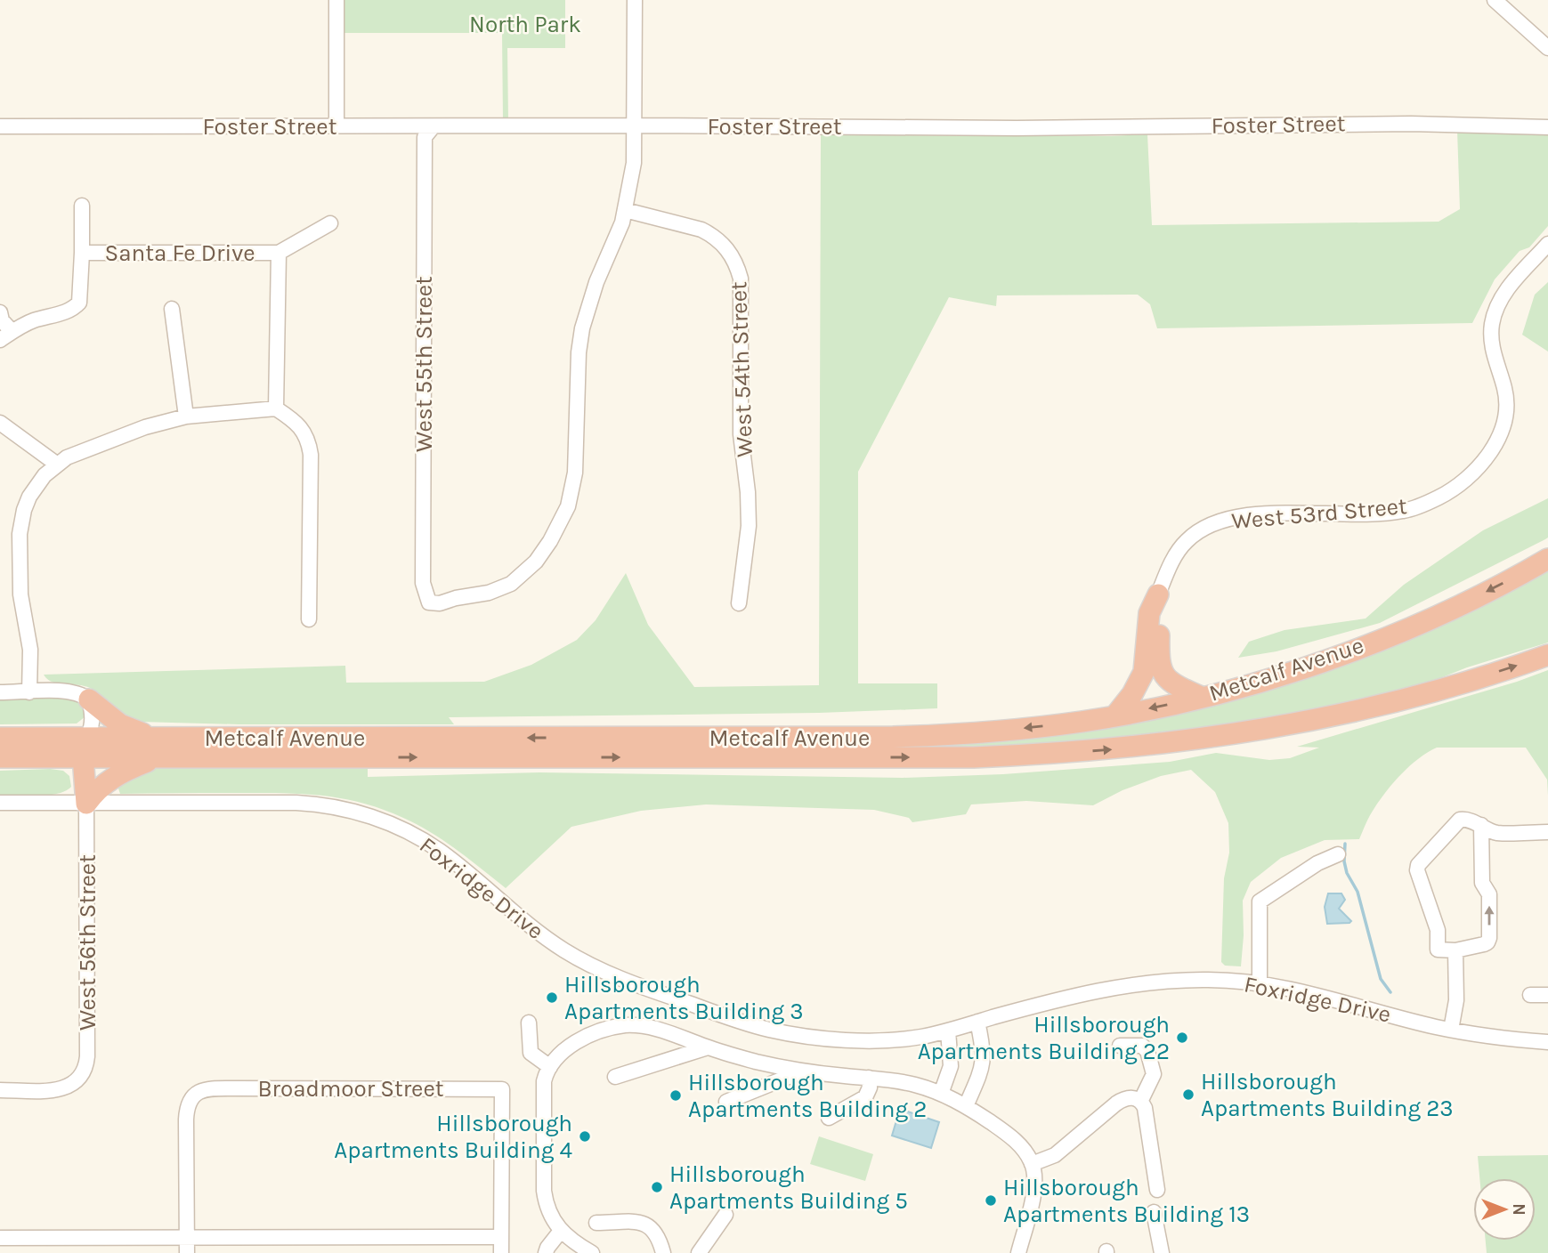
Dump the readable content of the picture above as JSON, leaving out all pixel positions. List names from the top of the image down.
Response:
{
  "streets": {
    "highway": ["Metcalf Avenue"],
    "street": [
      "Foster Street",
      "Santa Fe Drive",
      "West 55th Street",
      "West 54th Street",
      "West 53rd Street",
      "Foxridge Drive",
      "West 56th Street",
      "Broadmoor Street"
    ]
  },
  "crossings": [
    ["Foster Street", "West 55th Street"],
    ["West 55th Street", "West 54th Street"],
    ["Foxridge Drive", "West 56th Street"]
  ],
  "parks": ["North Park"],
  "places": [
    "Hillsborough Apartments Building 3",
    "Hillsborough Apartments Building 22",
    "Hillsborough Apartments Building 23",
    "Hillsborough Apartments Building 2",
    "Hillsborough Apartments Building 4",
    "Hillsborough Apartments Building 5",
    "Hillsborough Apartments Building 13"
  ],
  "north": "right"
}
